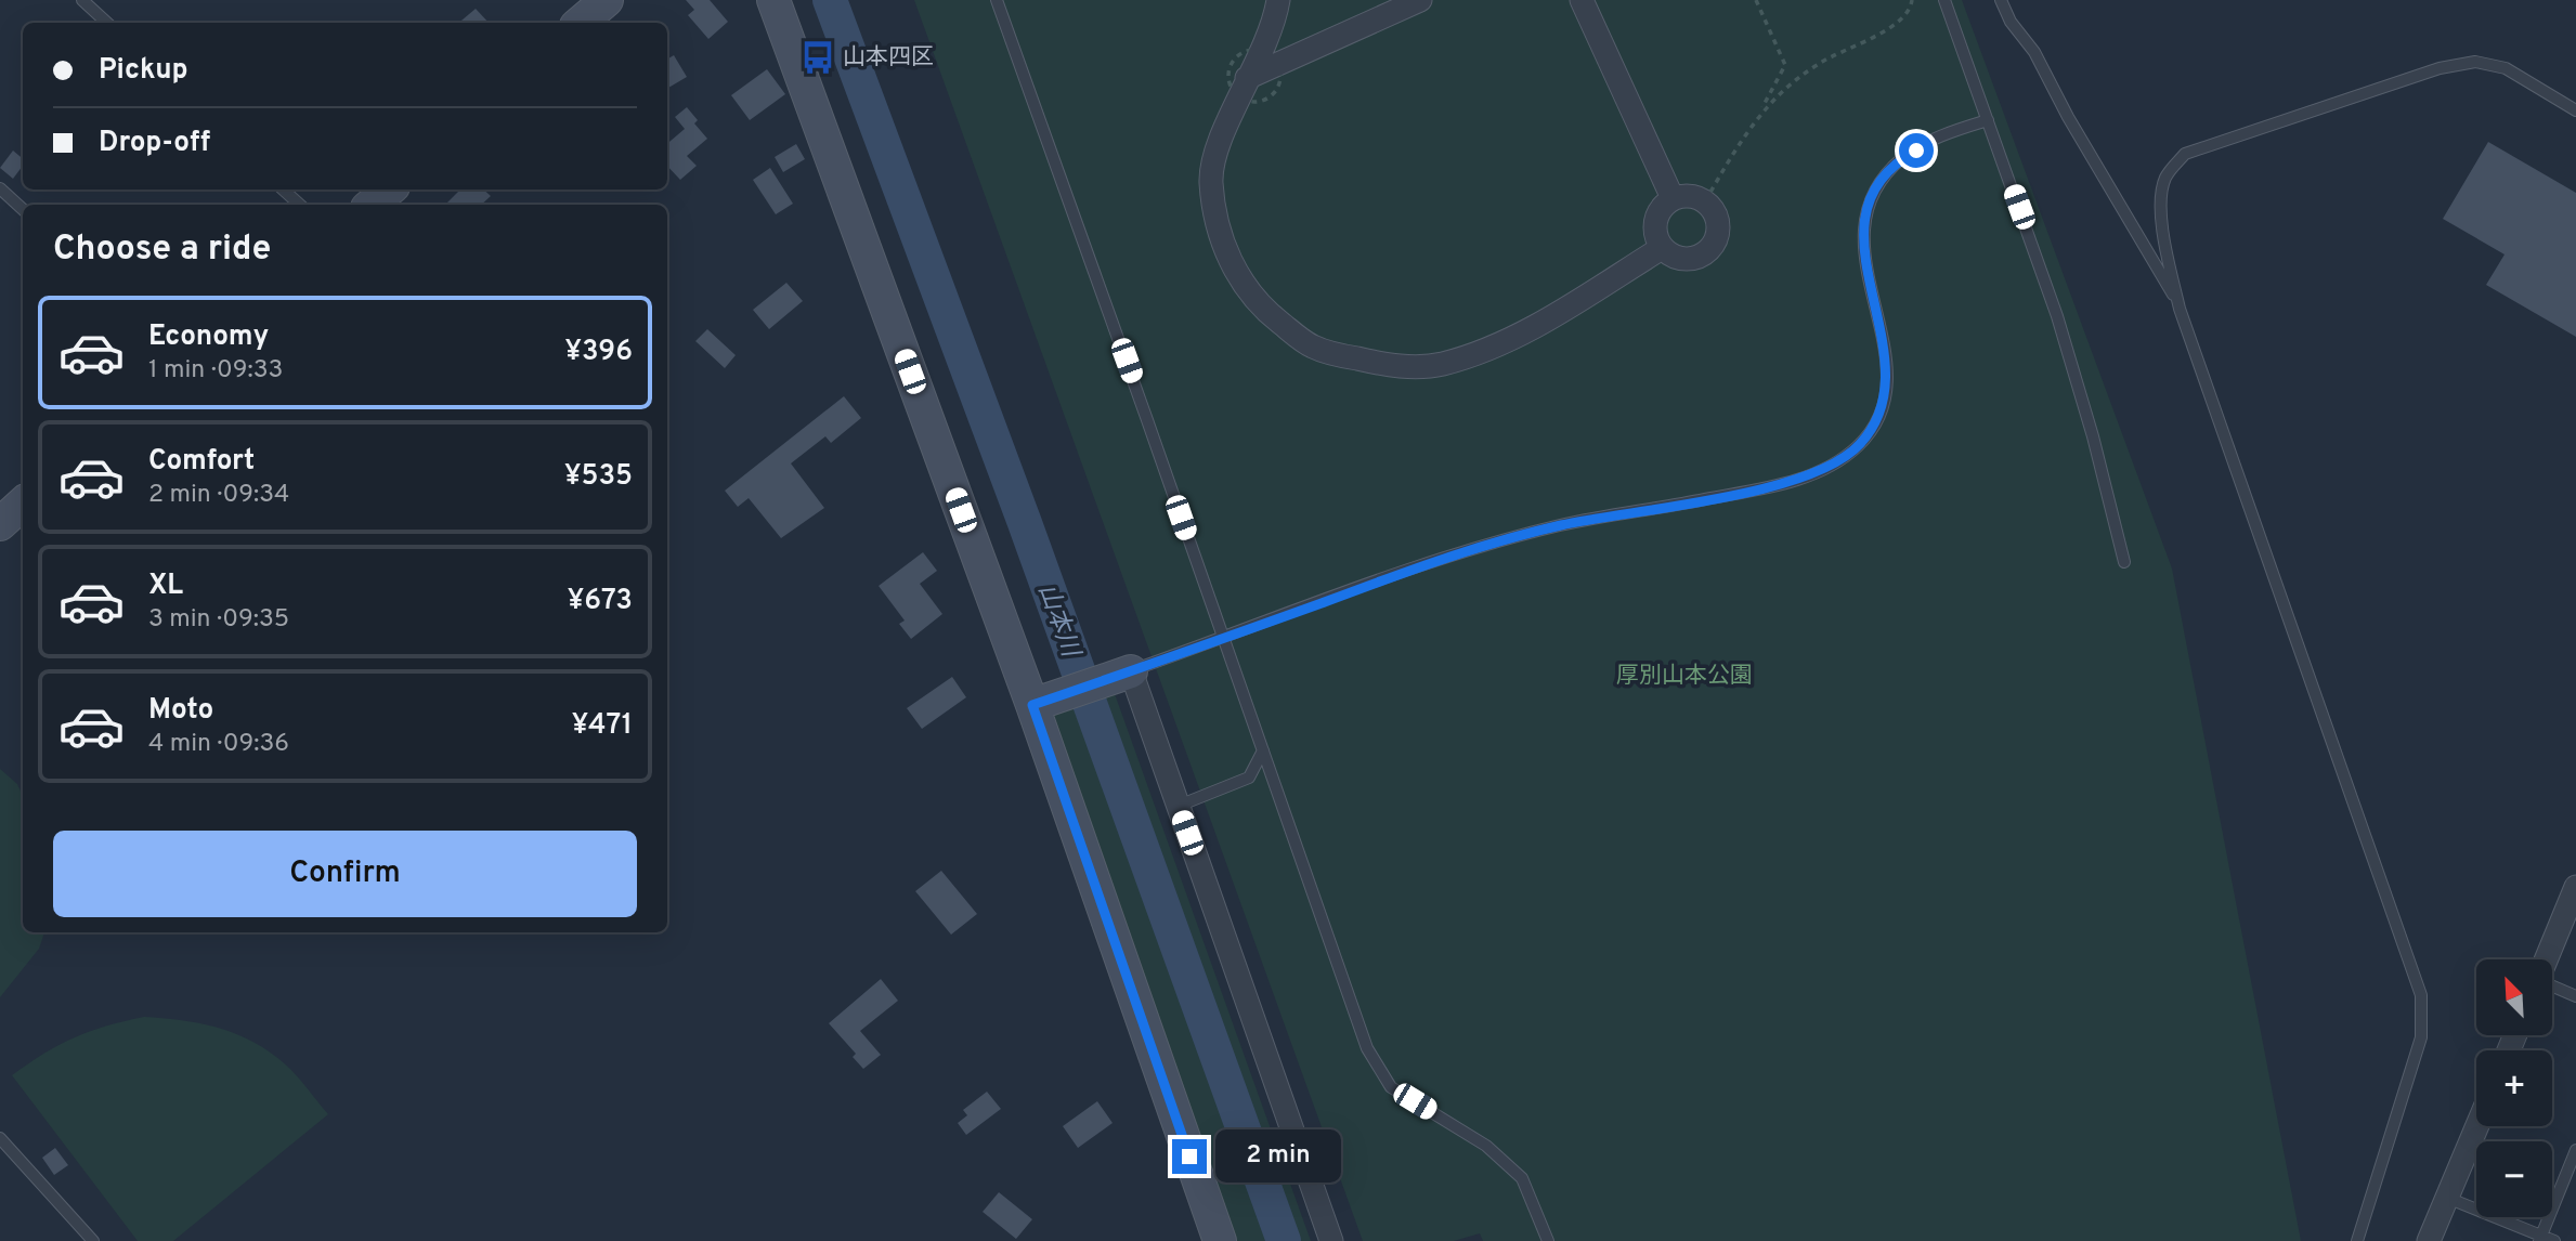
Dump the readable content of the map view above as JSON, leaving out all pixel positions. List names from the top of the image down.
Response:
{
  "water": ["山本川"],
  "parks": ["厚別山本公園"],
  "places": {
    "bus stop": ["山本四区"]
  },
  "north": "top left",
  "page": {
    "banner": ["Pickup", "Drop-off"],
    "heading": "Choose a ride",
    "list": [
      {
        "name": "Economy",
        "note": "1 min · 09:33",
        "value": "¥396"
      },
      {
        "name": "Comfort",
        "note": "2 min · 09:34",
        "value": "¥535"
      },
      {
        "name": "XL",
        "note": "3 min · 09:35",
        "value": "¥673"
      },
      {
        "name": "Moto",
        "note": "4 min · 09:36",
        "value": "¥471"
      }
    ],
    "buttons": "Confirm",
    "map_buttons": ["+", "−"],
    "bubble": "2 min"
  }
}
